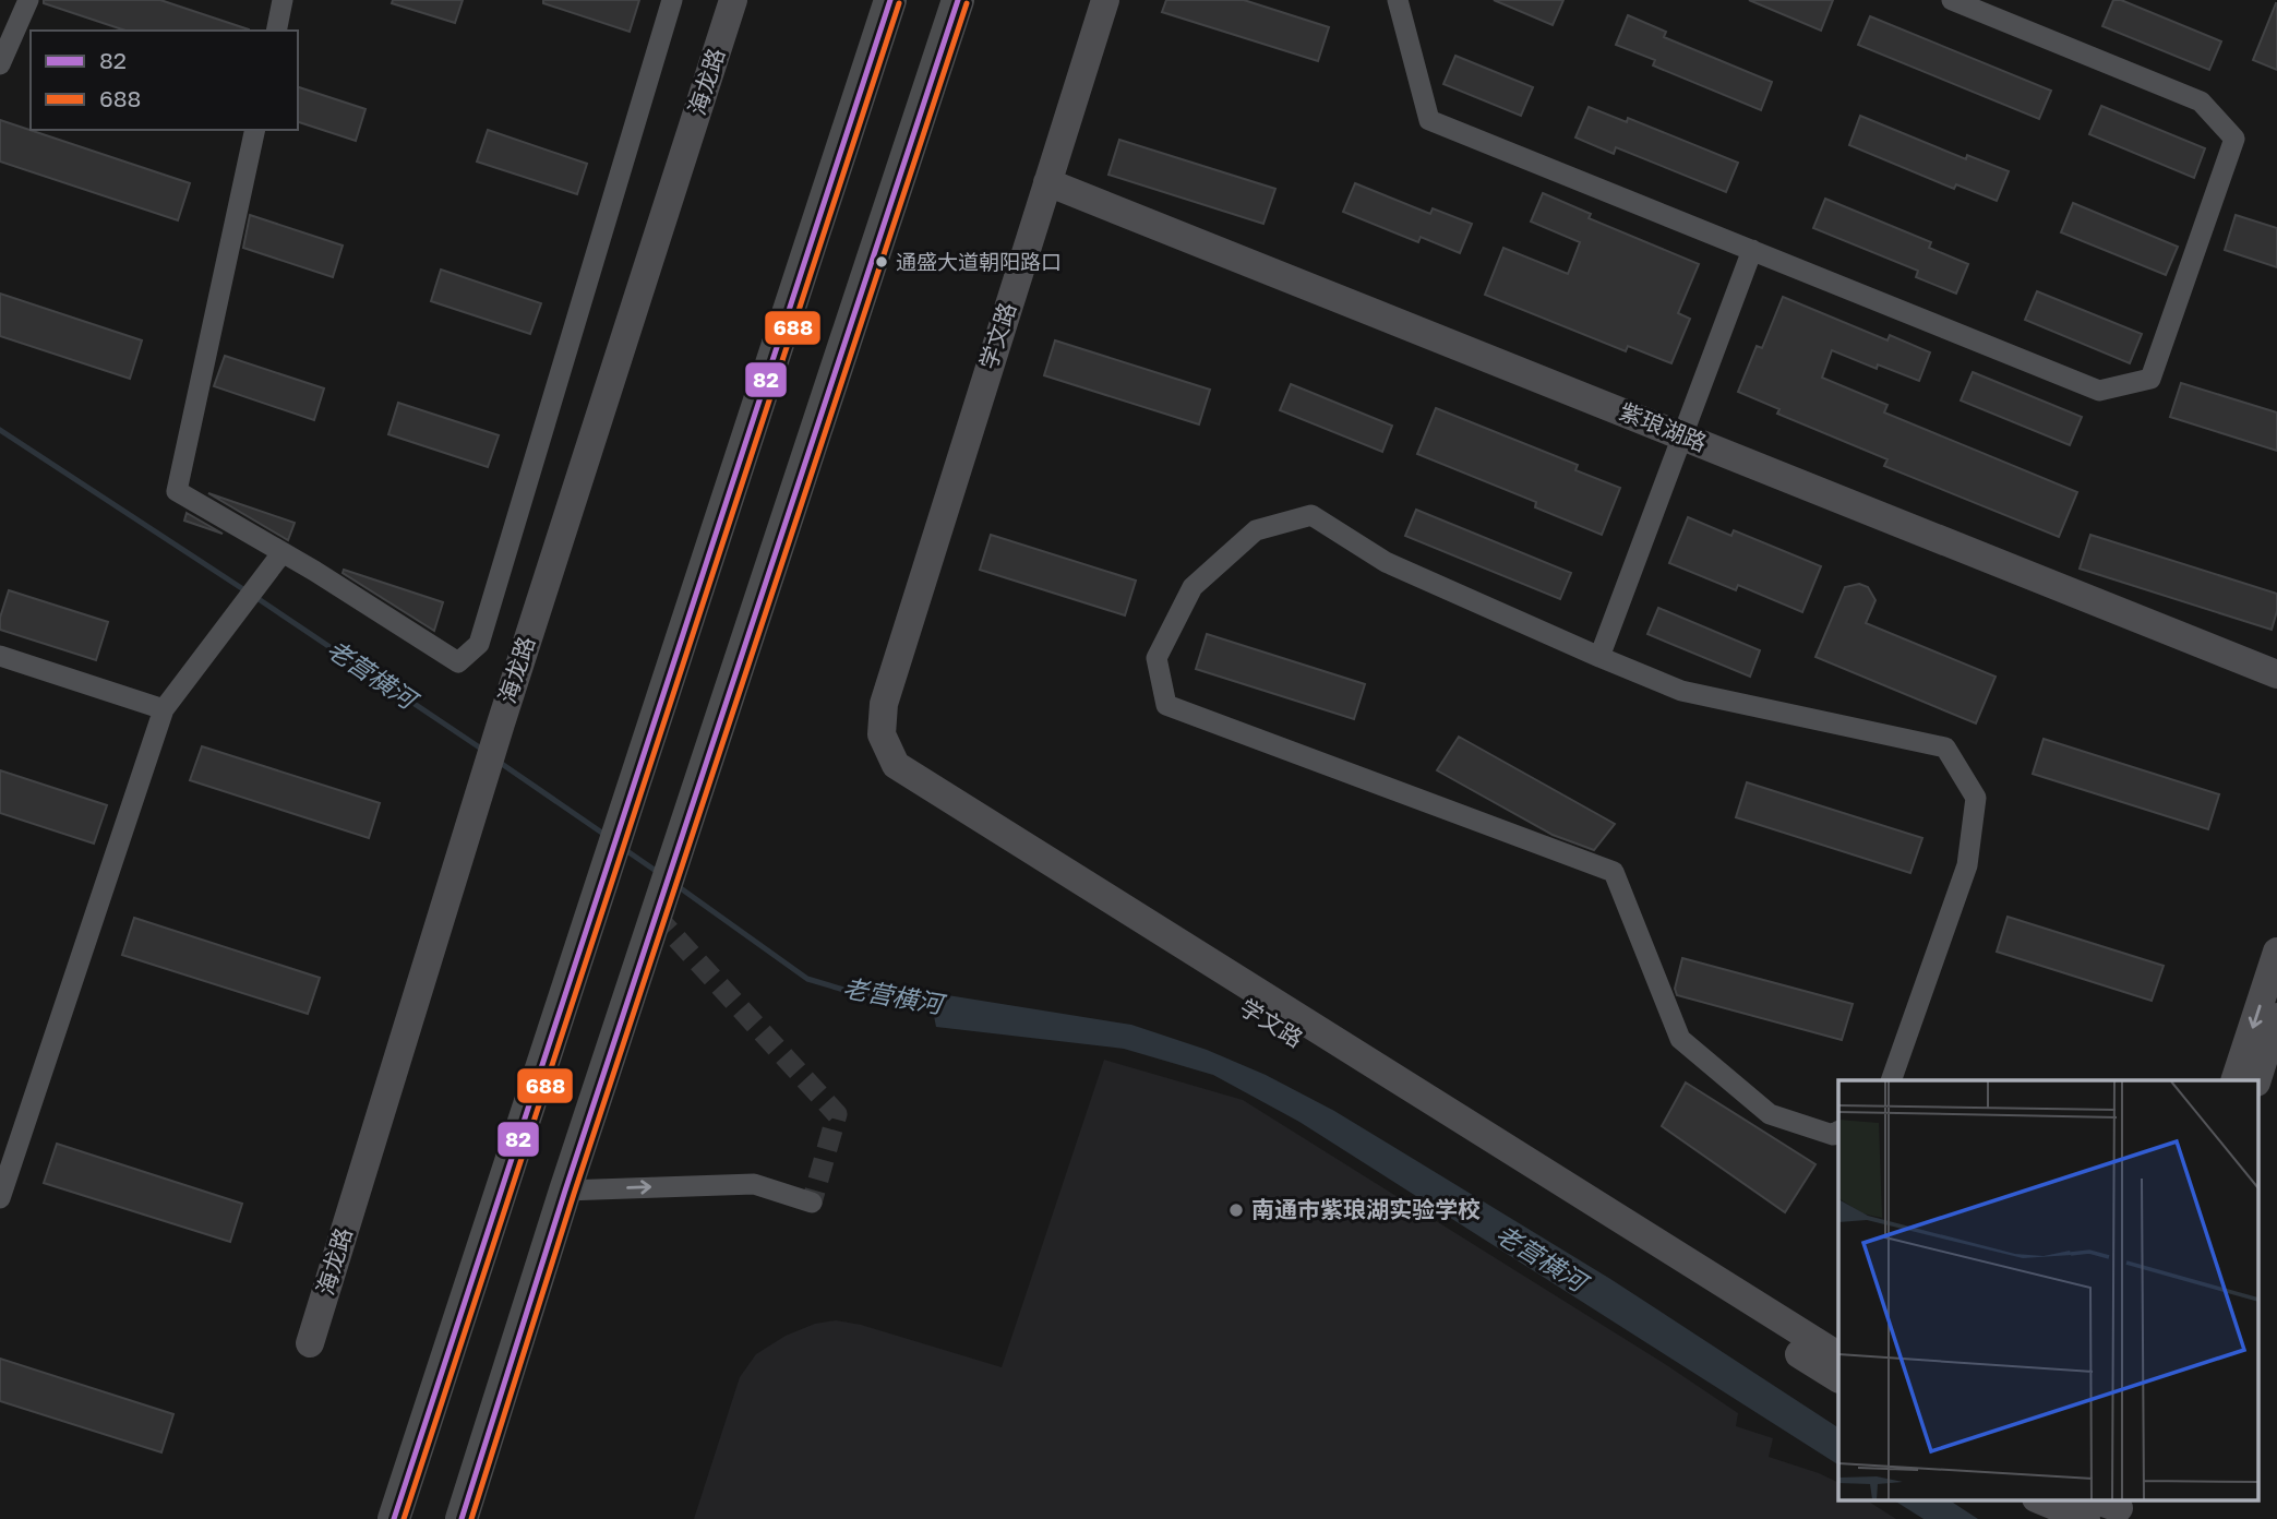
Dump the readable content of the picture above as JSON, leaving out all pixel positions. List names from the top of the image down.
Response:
{
  "streets": {
    "street": ["海龙路", "学文路", "紫琅湖路"]
  },
  "crossings": [
    ["学文路", "紫琅湖路"]
  ],
  "water": ["老营横河"],
  "places": ["通盛大道朝阳路口", "南通市紫琅湖实验学校"],
  "lines": ["transit line 82", "transit line 688"],
  "legend": ["82", "688"]
}
